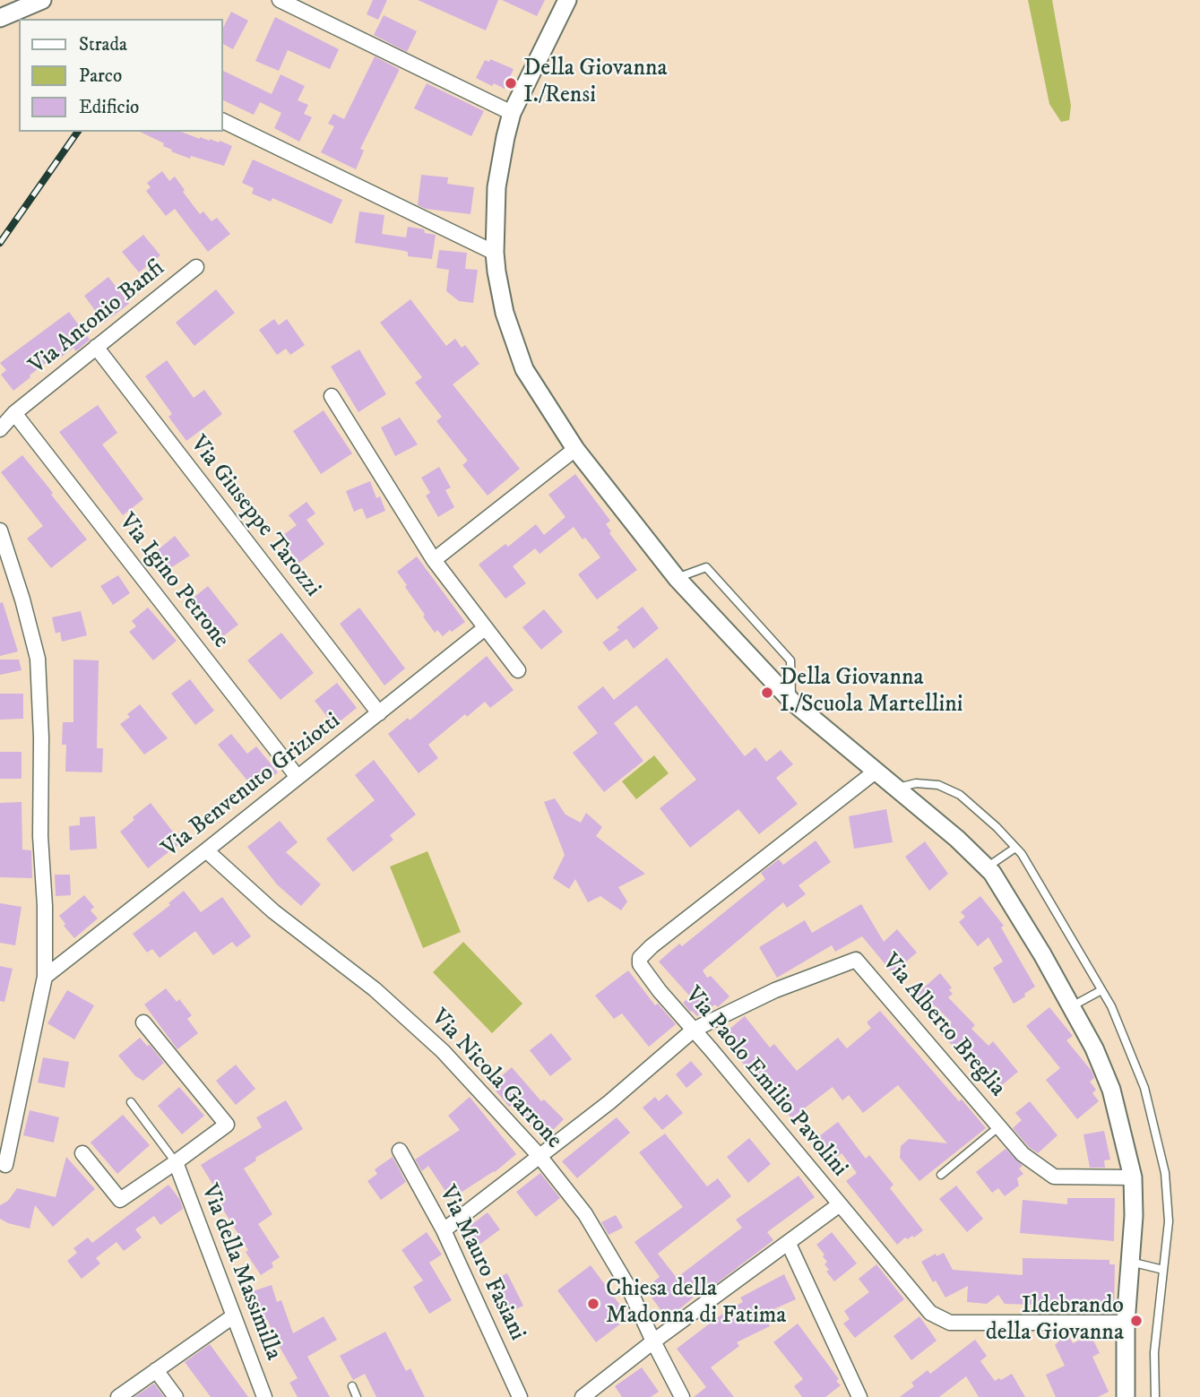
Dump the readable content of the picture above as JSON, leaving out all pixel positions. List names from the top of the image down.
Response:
{
  "streets": {
    "street": [
      "Via Antonio Banfi",
      "Via Giuseppe Tarozzi",
      "Via Igino Petrone",
      "Via Benvenuto Griziotti",
      "Via Alberto Breglia",
      "Via Nicola Garrone",
      "Via Paolo Emilio Pavolini",
      "Via Mauro Fasiani",
      "Via della Massimilla"
    ]
  },
  "crossings": [
    ["Via Antonio Banfi", "Via Giuseppe Tarozzi"],
    ["Via Antonio Banfi", "Via Igino Petrone"],
    ["Via Giuseppe Tarozzi", "Via Benvenuto Griziotti"],
    ["Via Igino Petrone", "Via Benvenuto Griziotti"],
    ["Via Benvenuto Griziotti", "Via Nicola Garrone"],
    ["Via Alberto Breglia", "Via Nicola Garrone"],
    ["Via Alberto Breglia", "Via Paolo Emilio Pavolini"],
    ["Via Alberto Breglia", "Via Mauro Fasiani"]
  ],
  "places": [
    "Della Giovanna I./Rensi",
    "Della Giovanna I./Scuola Martellini",
    "Chiesa della Madonna di Fatima",
    "Ildebrando della Giovanna"
  ],
  "legend": ["Strada", "Parco", "Edificio"]
}
